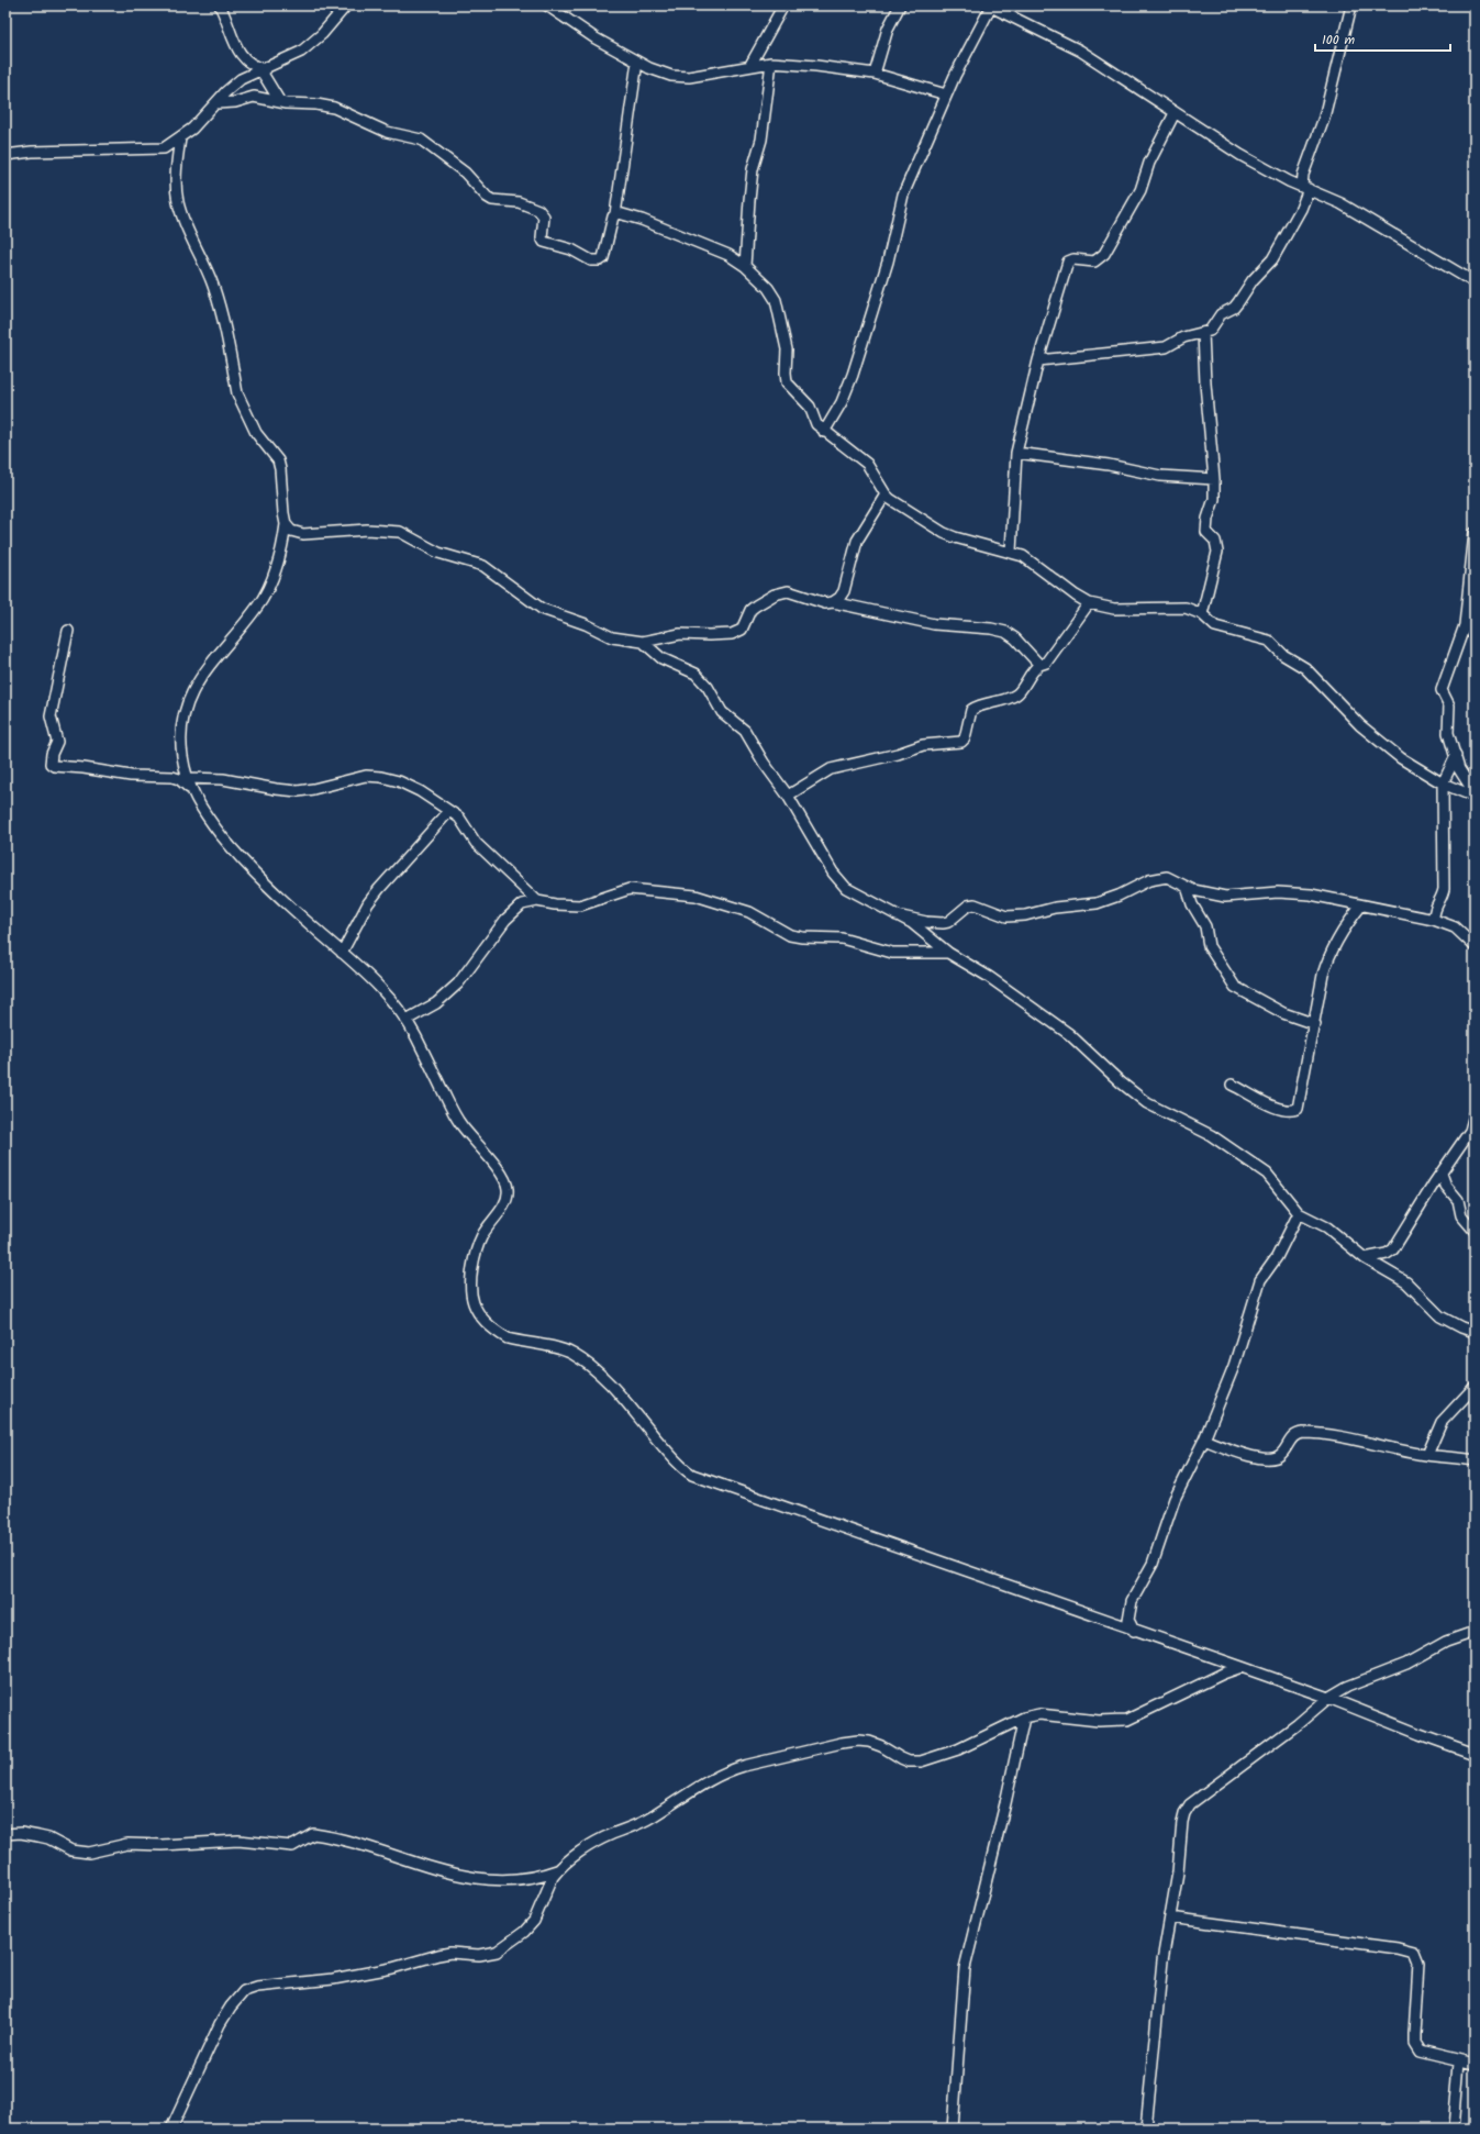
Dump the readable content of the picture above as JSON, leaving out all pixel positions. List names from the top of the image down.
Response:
{
  "scale_bar": "100 m"
}
